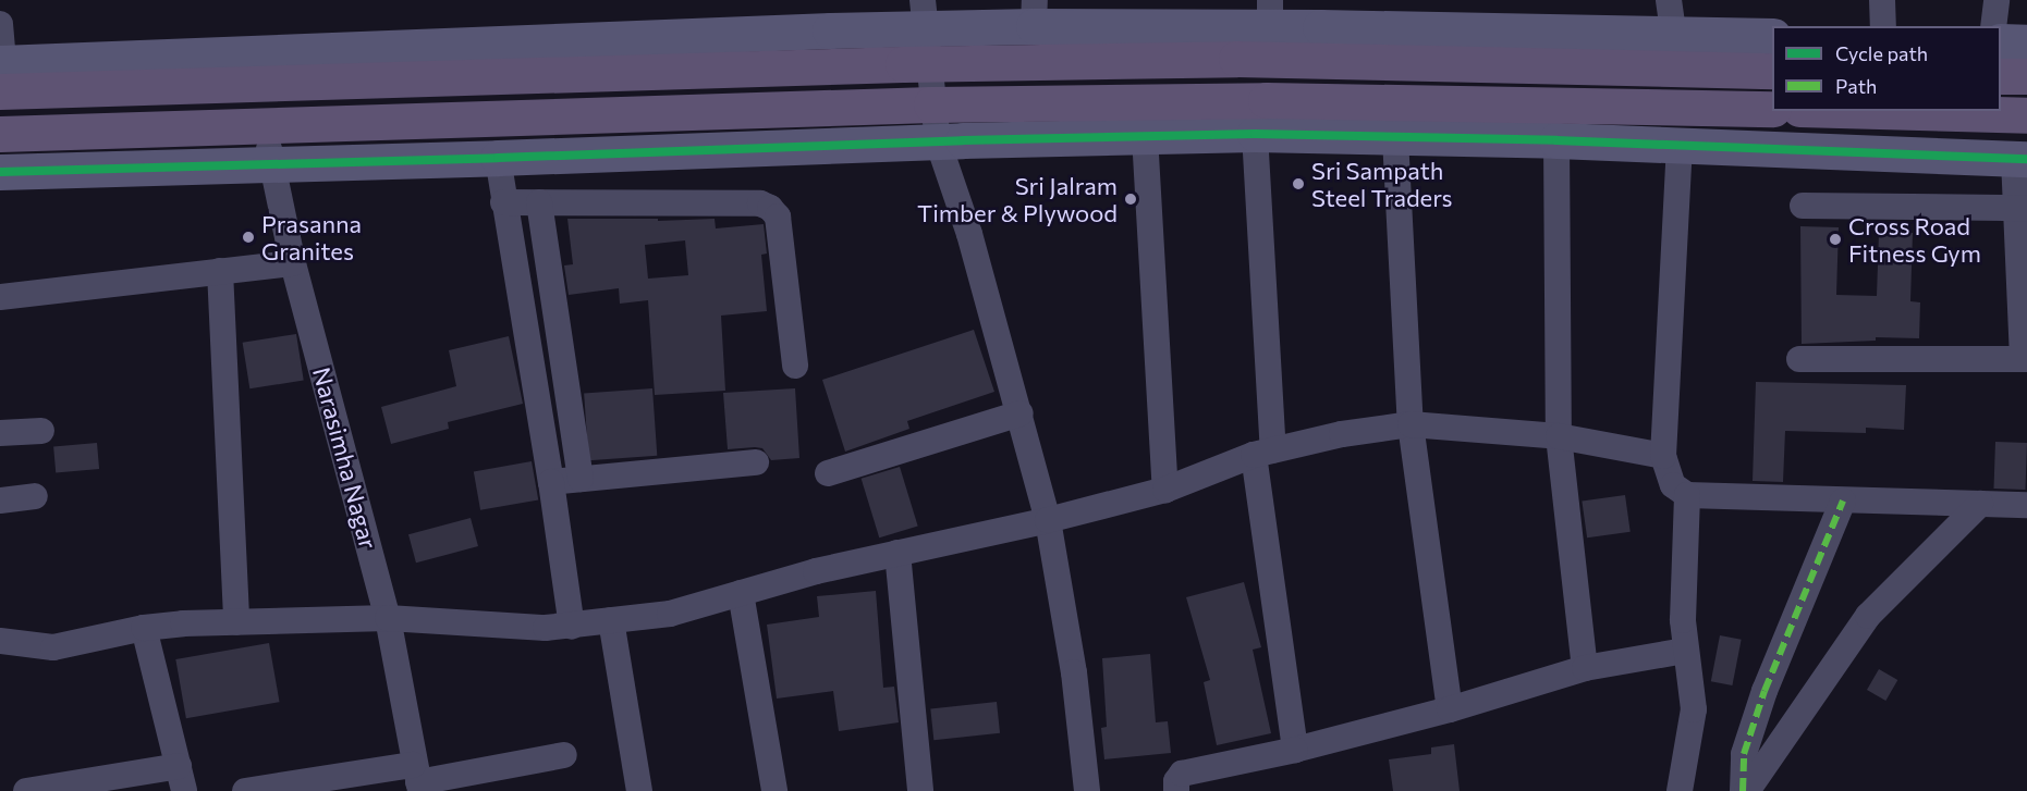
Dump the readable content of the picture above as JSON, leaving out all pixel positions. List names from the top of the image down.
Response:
{
  "streets": {
    "street": ["Narasimha Nagar"]
  },
  "places": [
    "Sri Sampath Steel Traders",
    "Sri Jalram Timber & Plywood",
    "Prasanna Granites",
    "Cross Road Fitness Gym"
  ],
  "legend": ["Cycle path", "Path"]
}
